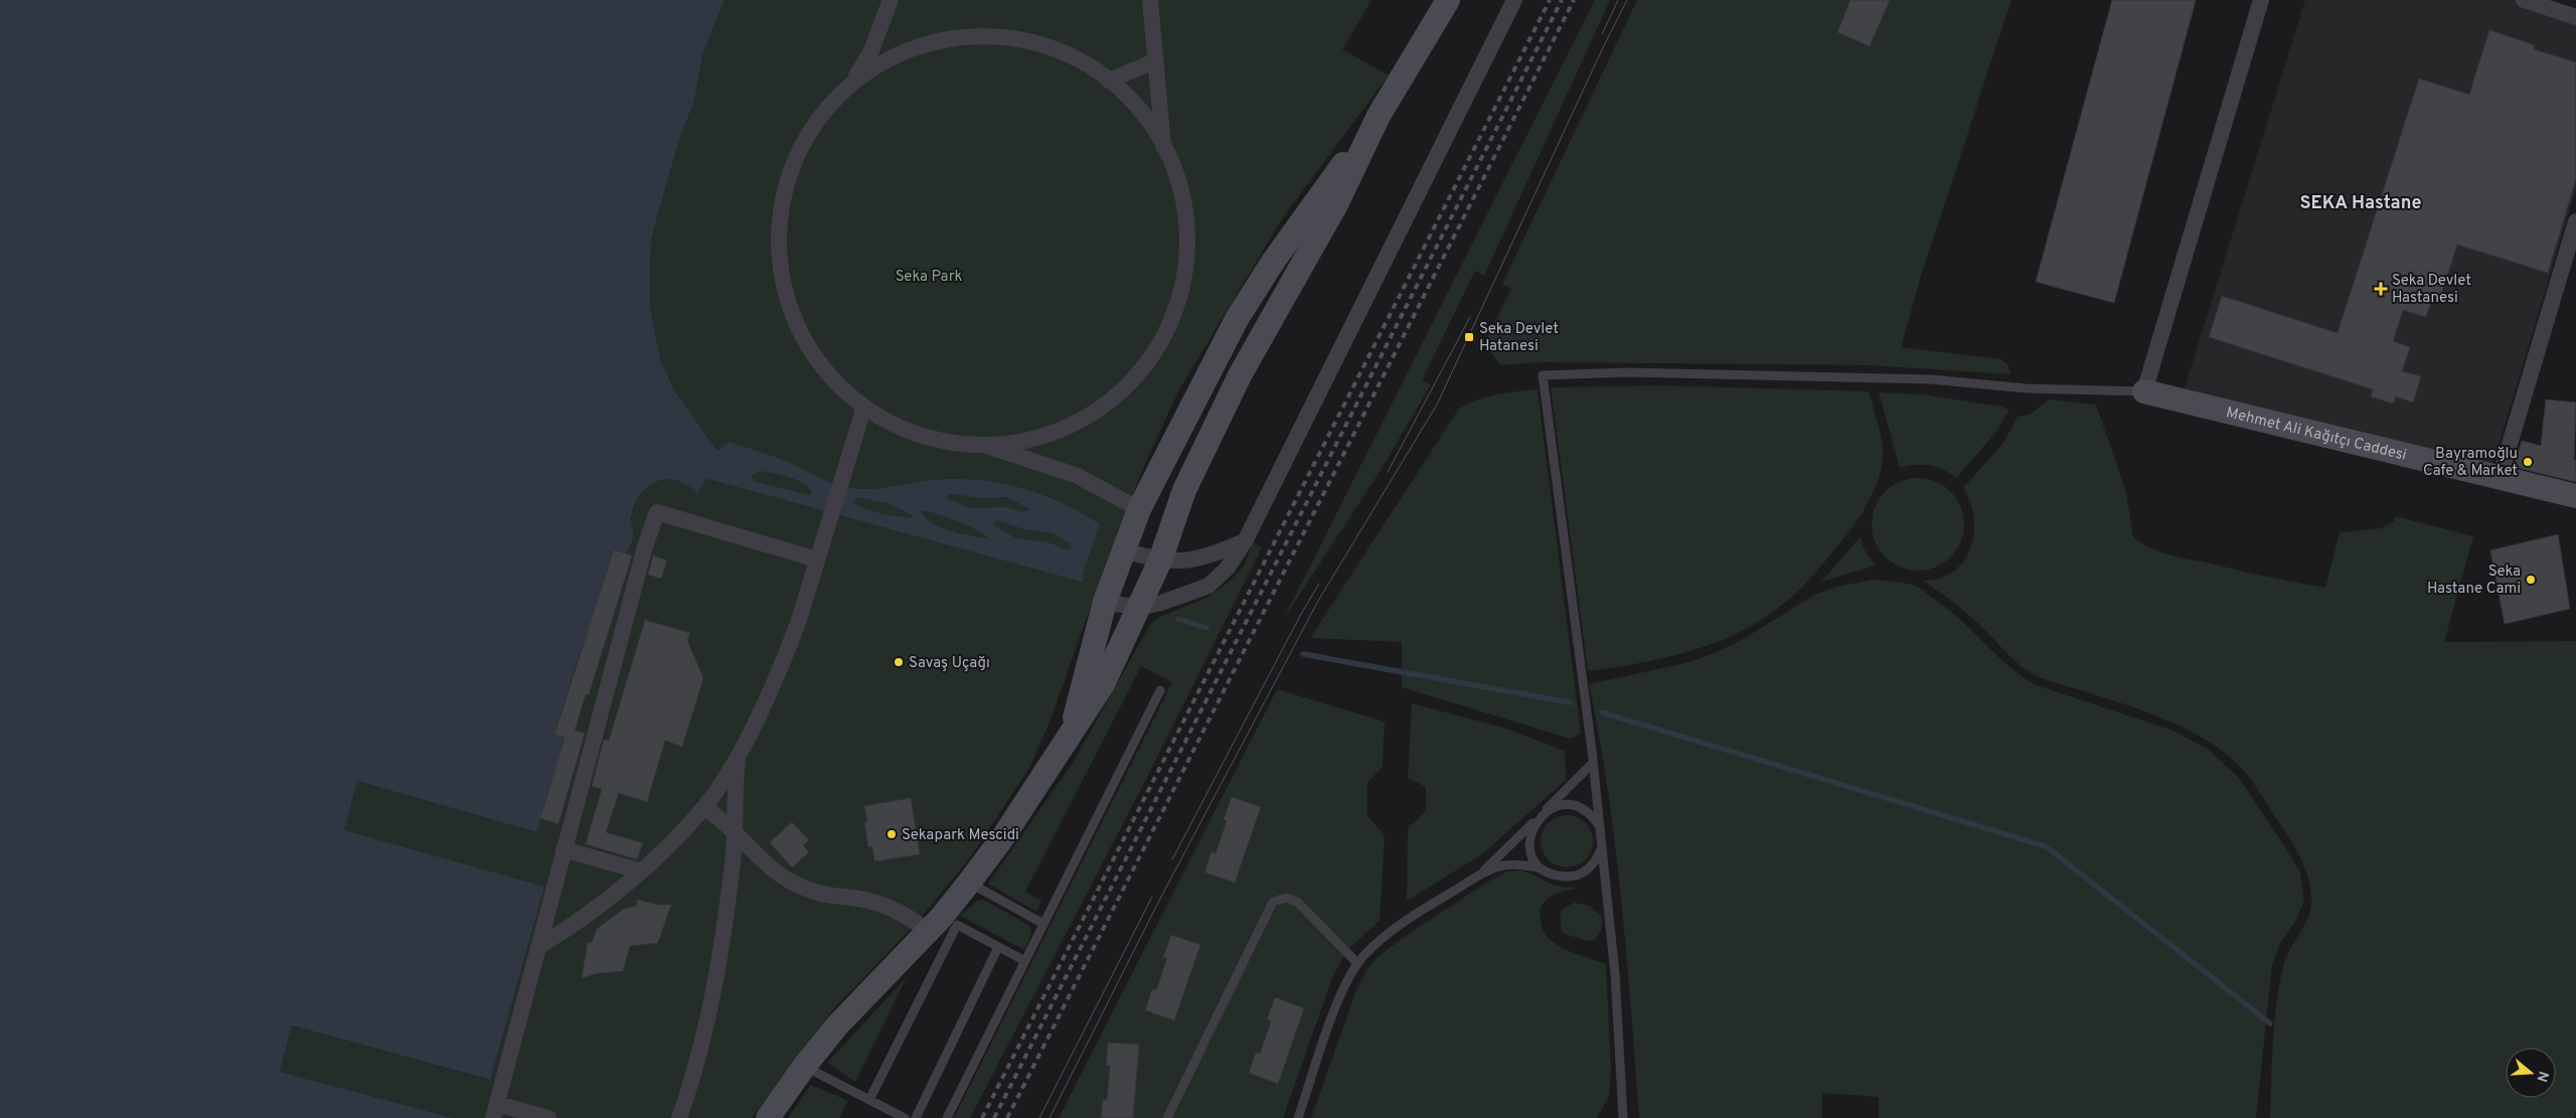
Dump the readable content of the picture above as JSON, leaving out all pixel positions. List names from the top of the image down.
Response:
{
  "streets": {
    "main road": ["Mehmet Ali Kağıtçı Caddesi"]
  },
  "districts": ["SEKA Hastane"],
  "parks": ["Seka Park"],
  "places": {
    "health": ["Seka Devlet Hastanesi"],
    "transit": ["Seka Devlet Hatanesi"],
    "other": [
      "Bayramoğlu Cafe & Market",
      "Seka Hastane Cami",
      "Savaş Uçağı",
      "Sekapark Mescidi"
    ]
  },
  "north": "right"
}
